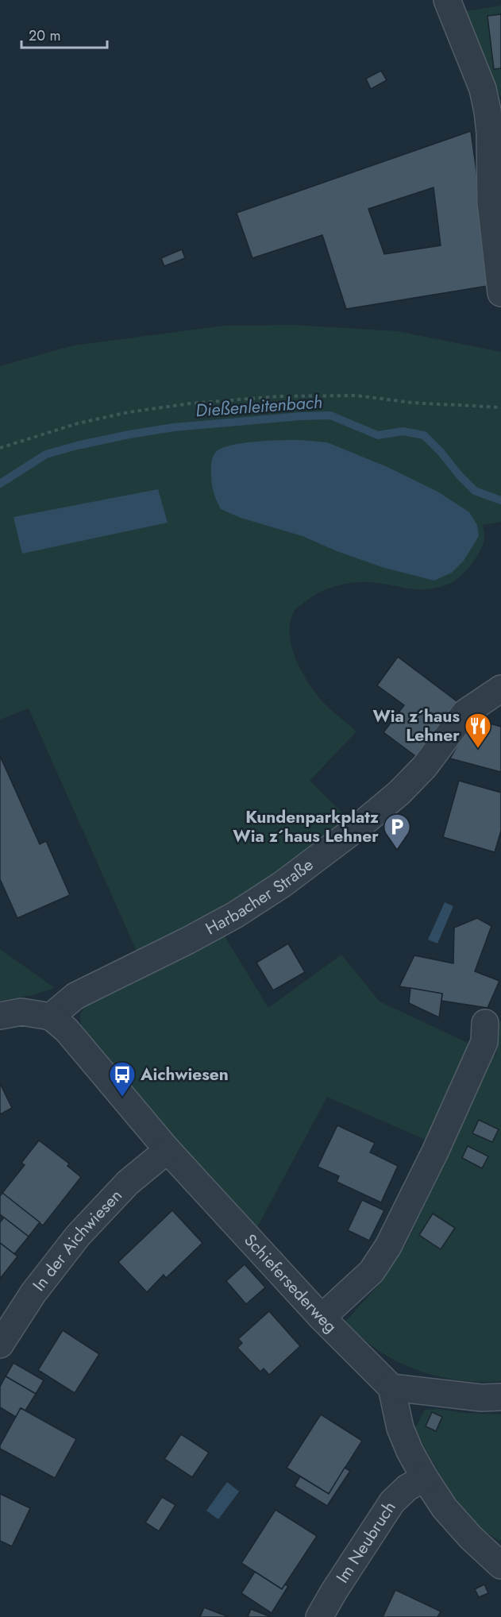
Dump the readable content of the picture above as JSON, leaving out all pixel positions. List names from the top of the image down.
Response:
{
  "streets": {
    "street": [
      "Harbacher Straße",
      "In der Aichwiesen",
      "Schiefersederweg",
      "Im Neubruch"
    ]
  },
  "crossings": [
    ["Harbacher Straße", "Schiefersederweg"],
    ["In der Aichwiesen", "Schiefersederweg"]
  ],
  "water": ["Dießenleitenbach"],
  "places": {
    "restaurant": ["Wia z´haus Lehner"],
    "parking": ["Kundenparkplatz Wia z´haus Lehner"],
    "bus stop": ["Aichwiesen"]
  },
  "scale_bar": "20 m"
}
